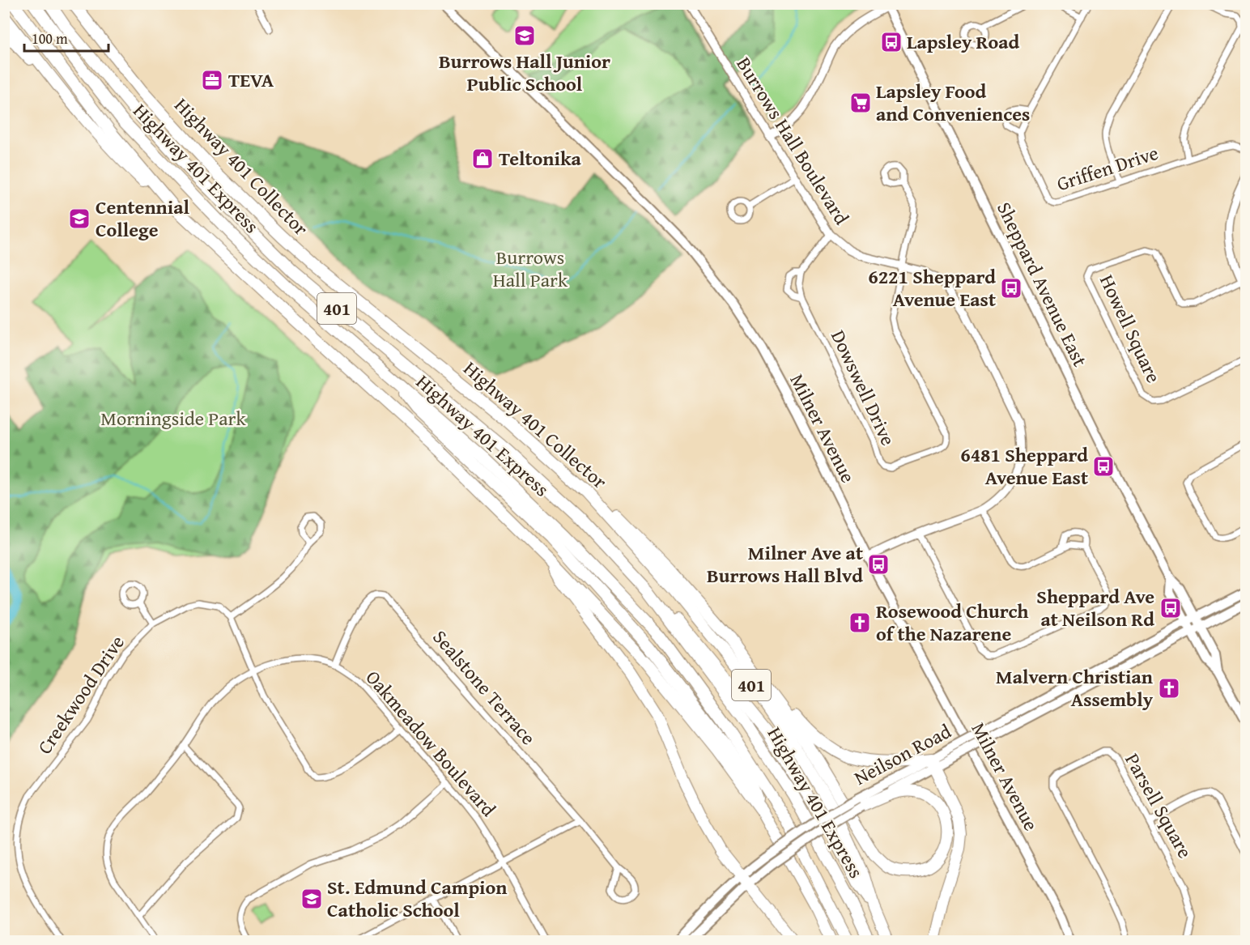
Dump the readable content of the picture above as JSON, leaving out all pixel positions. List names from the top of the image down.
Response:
{
  "streets": {
    "highway": ["Highway 401 Collector", "Highway 401 Express", "401"],
    "main road": ["Sheppard Avenue East", "Milner Avenue", "Neilson Road"],
    "street": [
      "Burrows Hall Boulevard",
      "Griffen Drive",
      "Howell Square",
      "Dowswell Drive",
      "Sealstone Terrace",
      "Creekwood Drive",
      "Oakmeadow Boulevard",
      "Parsell Square"
    ]
  },
  "crossings": [
    ["Burrows Hall Boulevard", "Dowswell Drive"],
    ["Burrows Hall Boulevard", "Milner Avenue"],
    ["Sheppard Avenue East", "Neilson Road"],
    ["Sealstone Terrace", "Oakmeadow Boulevard"]
  ],
  "parks": ["Burrows Hall Park", "Morningside Park"],
  "places": {
    "school or university": ["Burrows Hall Junior Public School", "Centennial College", "St. Edmund Campion Catholic School"],
    "bus stop": [
      "Lapsley Road",
      "6221 Sheppard Avenue East",
      "6481 Sheppard Avenue East",
      "Milner Ave at Burrows Hall Blvd",
      "Sheppard Ave at Neilson Rd"
    ],
    "office": ["TEVA"],
    "supermarket": ["Lapsley Food and Conveniences"],
    "shop": ["Teltonika"],
    "church": ["Rosewood Church of the Nazarene", "Malvern Christian Assembly"]
  },
  "scale_bar": "100 m"
}
